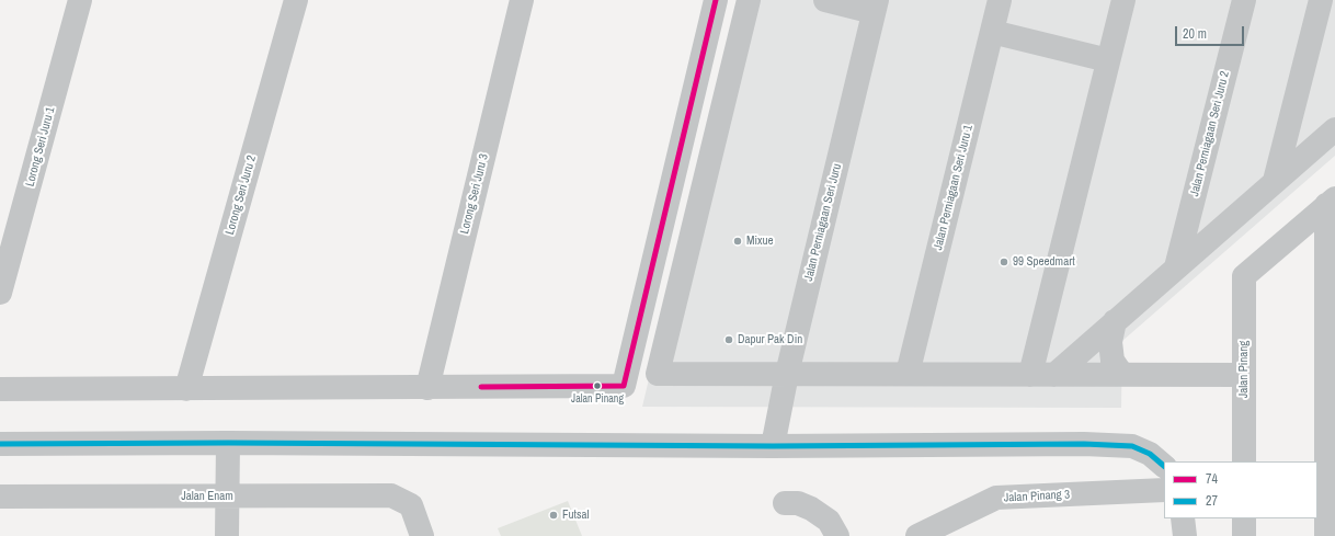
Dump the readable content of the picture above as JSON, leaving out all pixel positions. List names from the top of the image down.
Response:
{
  "streets": {
    "street": [
      "Jalan Perniagaan Seri Juru 2",
      "Lorong Seri Juru 1",
      "Jalan Perniagaan Seri Juru 1",
      "Lorong Seri Juru 3",
      "Lorong Seri Juru 2",
      "Jalan Perniagaan Seri Juru",
      "Jalan Pinang",
      "Jalan Enam",
      "Jalan Pinang 3"
    ]
  },
  "places": [
    "Mixue",
    "99 Speedmart",
    "Dapur Pak Din",
    "Jalan Pinang",
    "Futsal"
  ],
  "lines": ["transit line 74", "transit line 27"],
  "legend": ["74", "27"],
  "scale_bar": "20 m"
}
